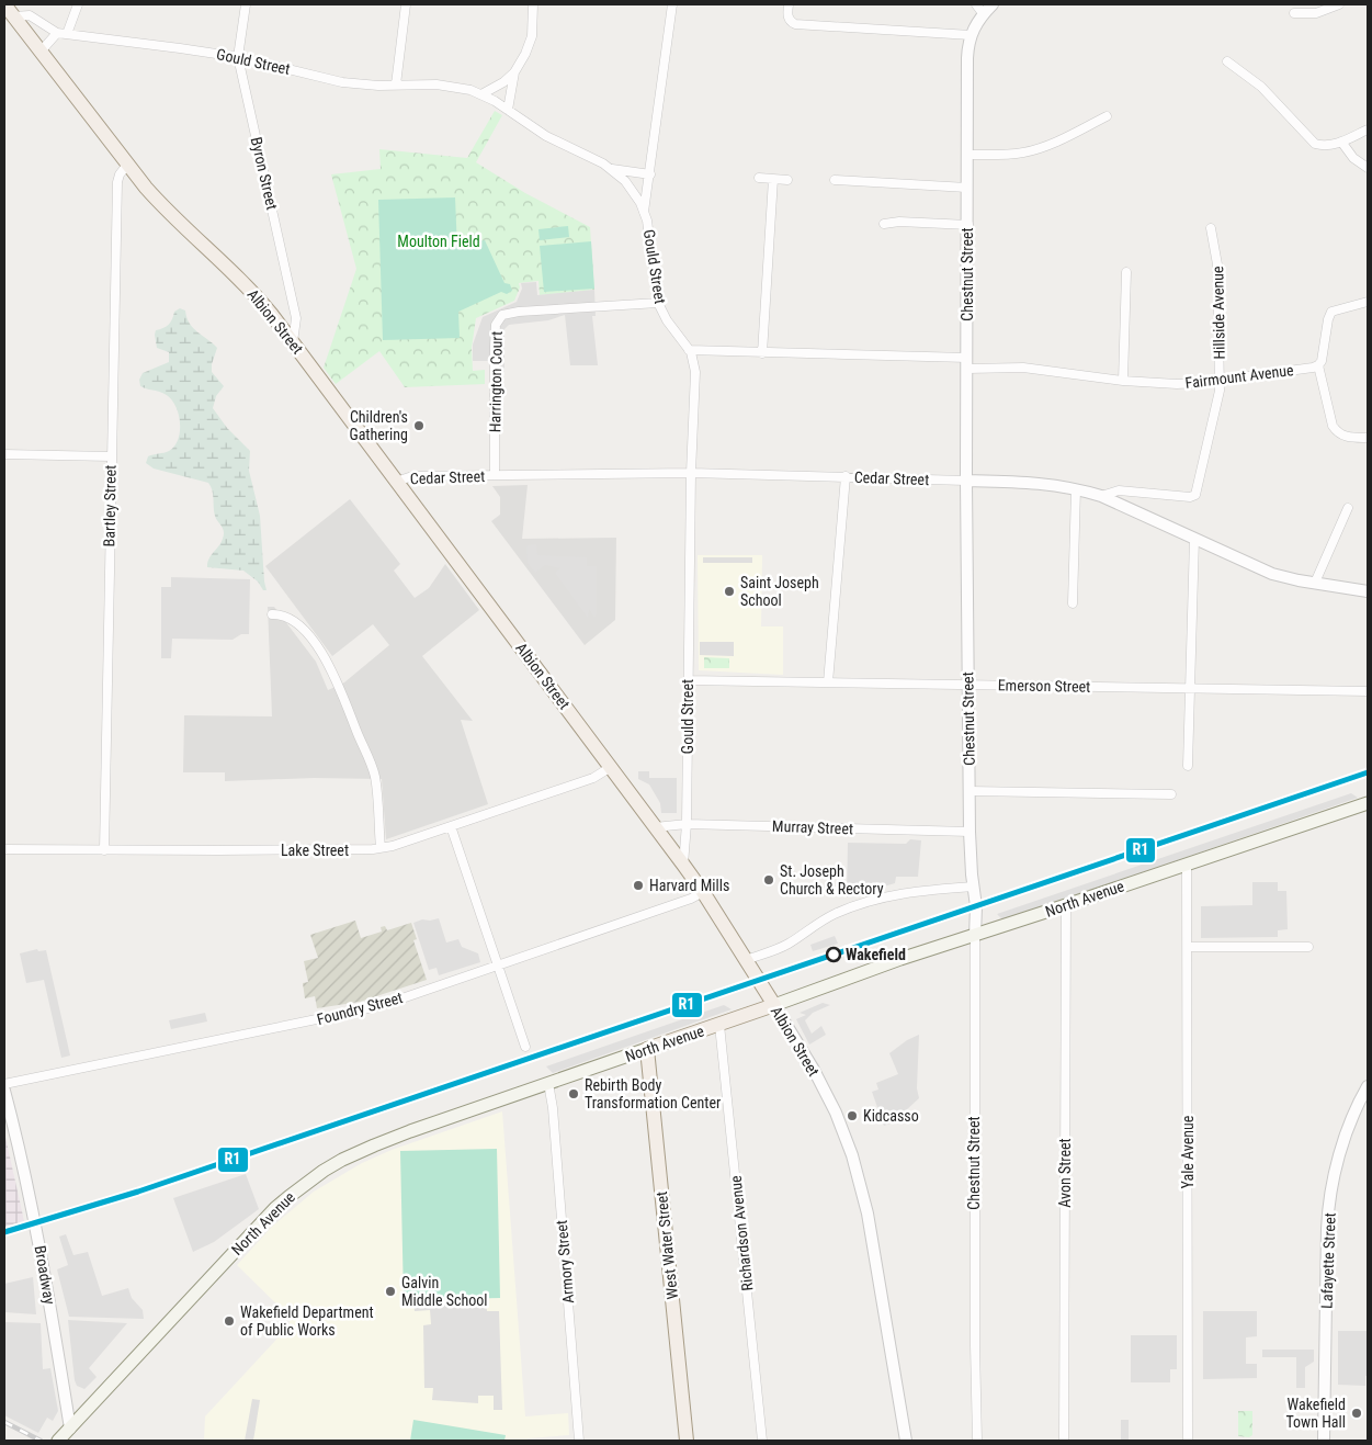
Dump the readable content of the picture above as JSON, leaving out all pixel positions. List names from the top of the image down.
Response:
{
  "streets": {
    "main road": ["Albion Street", "North Avenue", "West Water Street"],
    "street": [
      "Gould Street",
      "Byron Street",
      "Chestnut Street",
      "Hillside Avenue",
      "Fairmount Avenue",
      "Harrington Court",
      "Cedar Street",
      "Bartley Street",
      "Emerson Street",
      "Murray Street",
      "Lake Street",
      "Foundry Street",
      "Yale Avenue",
      "Avon Street",
      "Richardson Avenue",
      "Lafayette Street",
      "Armory Street",
      "Broadway"
    ]
  },
  "crossings": [
    ["Gould Street", "Byron Street"],
    ["Gould Street", "Albion Street"],
    ["Gould Street", "Fairmount Avenue"],
    ["Gould Street", "Harrington Court"],
    ["Gould Street", "Cedar Street"],
    ["Gould Street", "Emerson Street"],
    ["Gould Street", "Murray Street"],
    ["Byron Street", "Albion Street"],
    ["Chestnut Street", "Fairmount Avenue"],
    ["Chestnut Street", "Cedar Street"],
    ["Chestnut Street", "Emerson Street"],
    ["Chestnut Street", "Murray Street"],
    ["Chestnut Street", "North Avenue"],
    ["Hillside Avenue", "Fairmount Avenue"],
    ["Hillside Avenue", "Cedar Street"],
    ["Albion Street", "Cedar Street"],
    ["Albion Street", "Bartley Street"],
    ["Albion Street", "Murray Street"],
    ["Albion Street", "Lake Street"],
    ["Albion Street", "North Avenue"],
    ["Albion Street", "Foundry Street"],
    ["Harrington Court", "Cedar Street"],
    ["Bartley Street", "Lake Street"],
    ["North Avenue", "Yale Avenue"],
    ["North Avenue", "Avon Street"],
    ["North Avenue", "Richardson Avenue"],
    ["North Avenue", "West Water Street"],
    ["North Avenue", "Armory Street"],
    ["North Avenue", "Broadway"]
  ],
  "parks": ["Moulton Field"],
  "places": [
    "Children's Gathering",
    "Saint Joseph School",
    "St. Joseph Church & Rectory",
    "Harvard Mills",
    "Wakefield",
    "Rebirth Body Transformation Center",
    "Kidcasso",
    "Galvin Middle School",
    "Wakefield Department of Public Works",
    "Wakefield Town Hall"
  ],
  "lines": ["transit line R1"]
}
